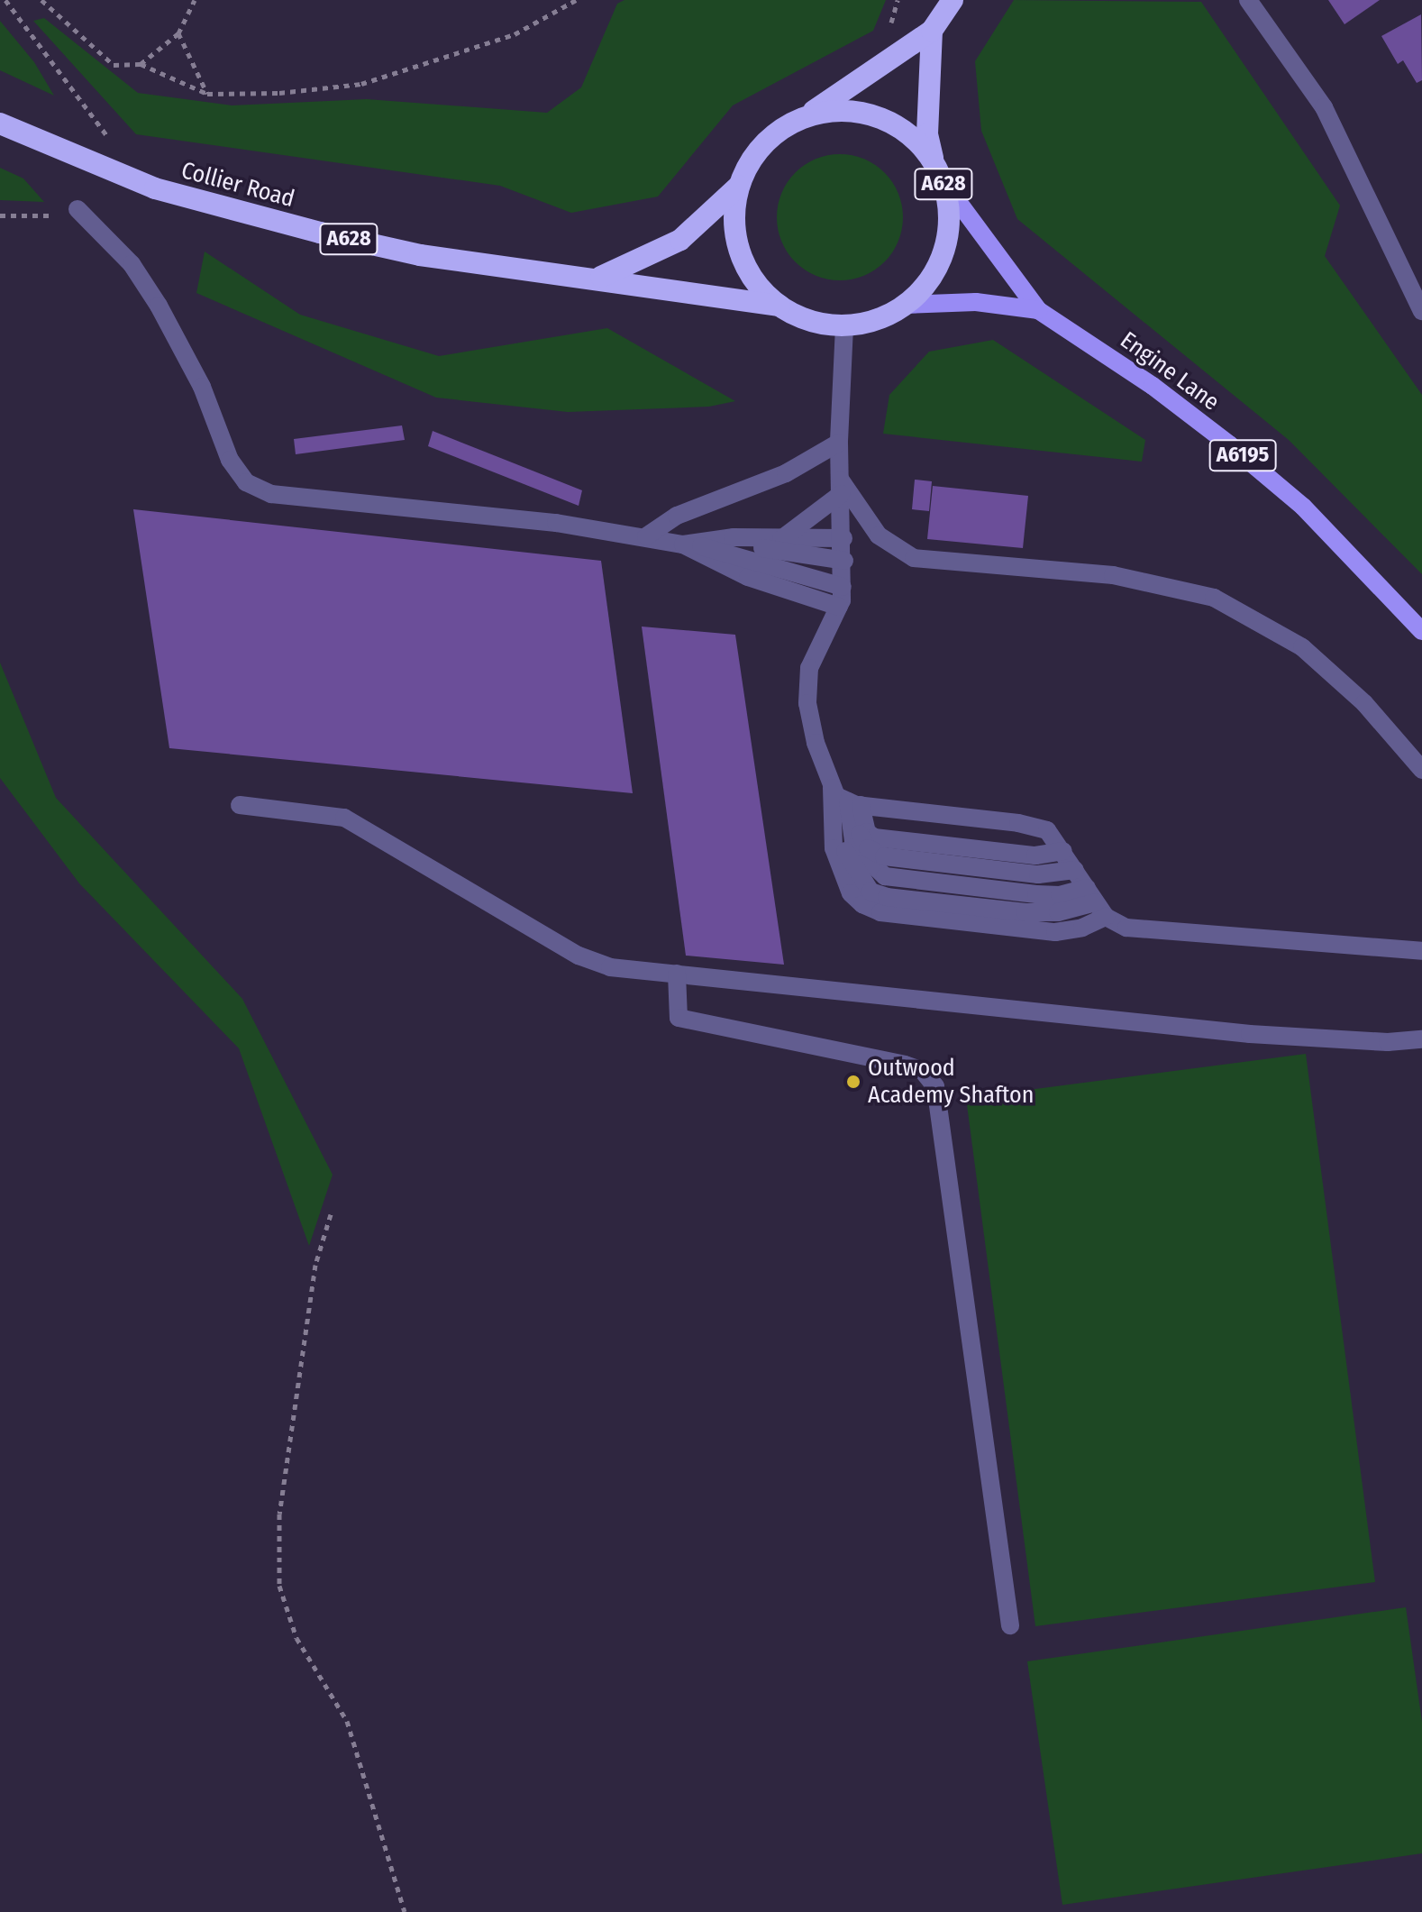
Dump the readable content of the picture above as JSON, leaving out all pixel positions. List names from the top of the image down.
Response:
{
  "streets": {
    "highway": ["A628", "Collier Road"],
    "main road": ["Engine Lane", "A6195"]
  },
  "crossings": [
    ["A628", "Collier Road"],
    ["A628", "Engine Lane"],
    ["Collier Road", "Engine Lane"]
  ],
  "places": ["Outwood Academy Shafton"]
}
